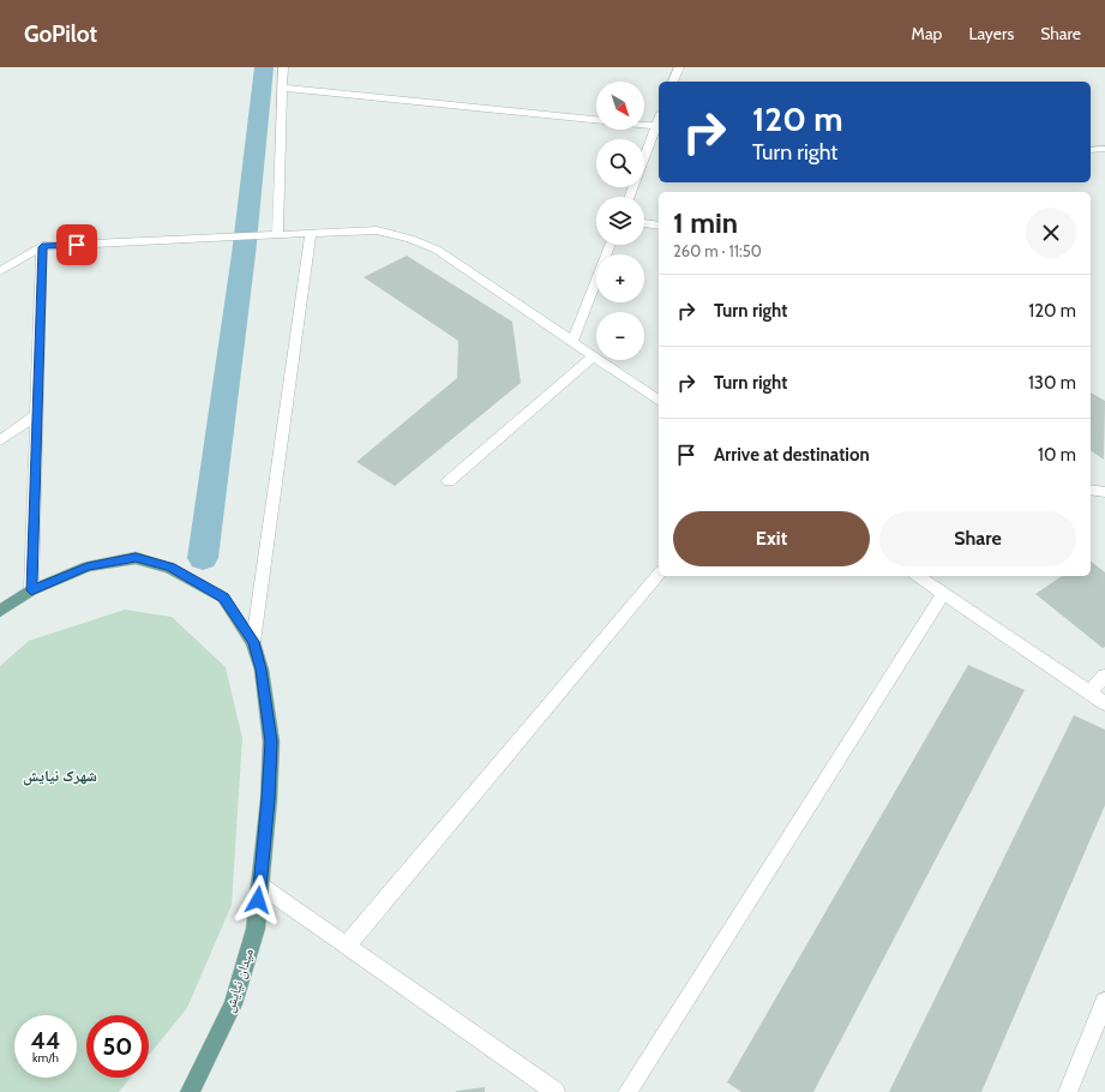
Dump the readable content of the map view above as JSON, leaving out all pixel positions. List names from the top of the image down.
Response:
{
  "streets": {
    "main road": ["میدان نیایش"]
  },
  "districts": ["شهرک نیایش"],
  "north": "bottom right",
  "page": {
    "header": "GoPilot",
    "nav": ["Map", "Layers", "Share"],
    "map_buttons": ["+", "−"],
    "turn": ["120 m", "Turn right"],
    "heading": ["1 min", "260 m · 11:50"],
    "list": [
      {
        "name": "Turn right",
        "value": "120 m"
      },
      {
        "name": "Turn right",
        "value": "130 m"
      },
      {
        "name": "Arrive at destination",
        "value": "10 m"
      }
    ],
    "buttons": ["Exit", "Share"],
    "speed": "44 km/h",
    "limit": "50"
  }
}
